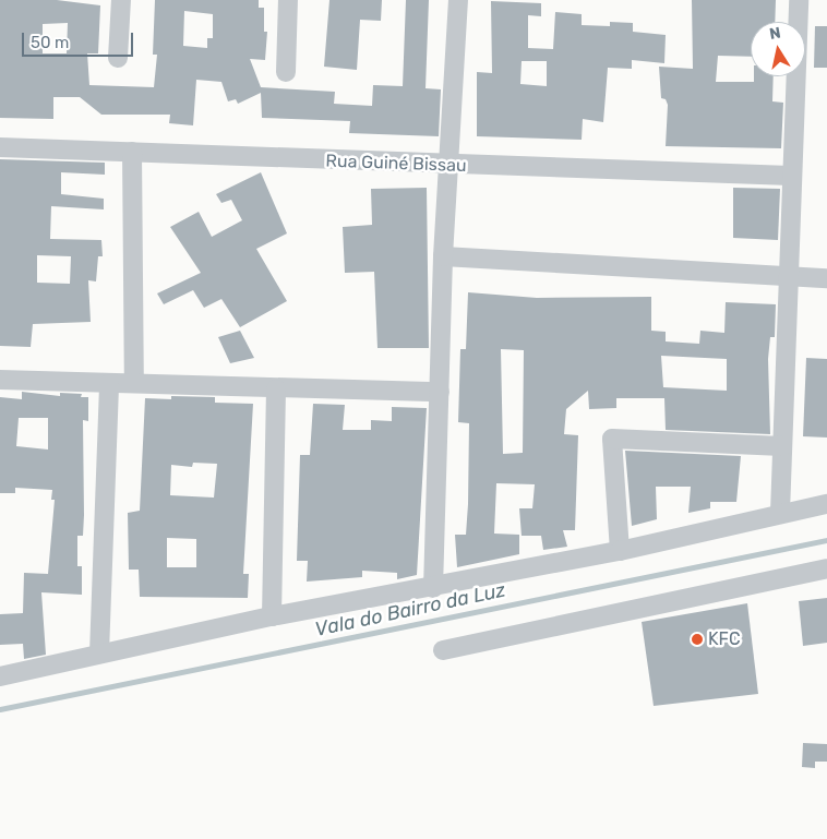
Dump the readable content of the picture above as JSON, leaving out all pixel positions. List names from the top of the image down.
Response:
{
  "streets": {
    "street": ["Rua Guiné Bissau"]
  },
  "water": ["Vala do Bairro da Luz"],
  "places": ["KFC"],
  "scale_bar": "50 m",
  "north": "top"
}
